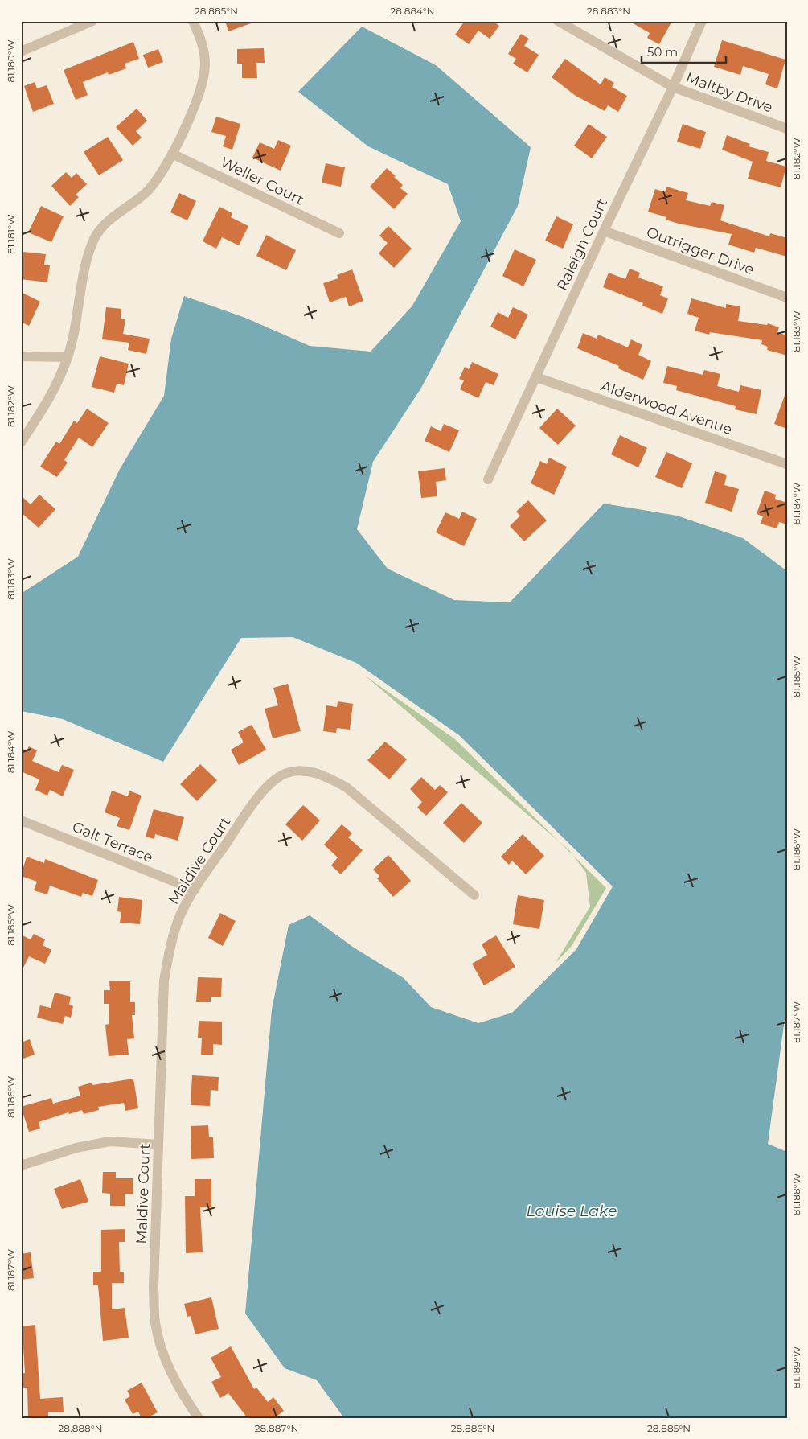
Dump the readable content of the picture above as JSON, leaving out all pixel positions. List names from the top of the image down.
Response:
{
  "streets": {
    "street": [
      "Maltby Drive",
      "Weller Court",
      "Raleigh Court",
      "Outrigger Drive",
      "Alderwood Avenue",
      "Galt Terrace",
      "Maldive Court"
    ]
  },
  "crossings": [
    ["Maltby Drive", "Raleigh Court"],
    ["Raleigh Court", "Outrigger Drive"],
    ["Raleigh Court", "Alderwood Avenue"],
    ["Galt Terrace", "Maldive Court"]
  ],
  "water": ["Louise Lake"],
  "scale_bar": "50 m",
  "coordinates": [
    "28.885°N",
    "28.884°N",
    "28.883°N",
    "81.180°W",
    "81.182°W",
    "81.181°W",
    "81.183°W",
    "81.184°W",
    "81.185°W",
    "81.186°W",
    "81.187°W",
    "81.188°W",
    "81.189°W",
    "28.888°N",
    "28.887°N",
    "28.886°N"
  ]
}
